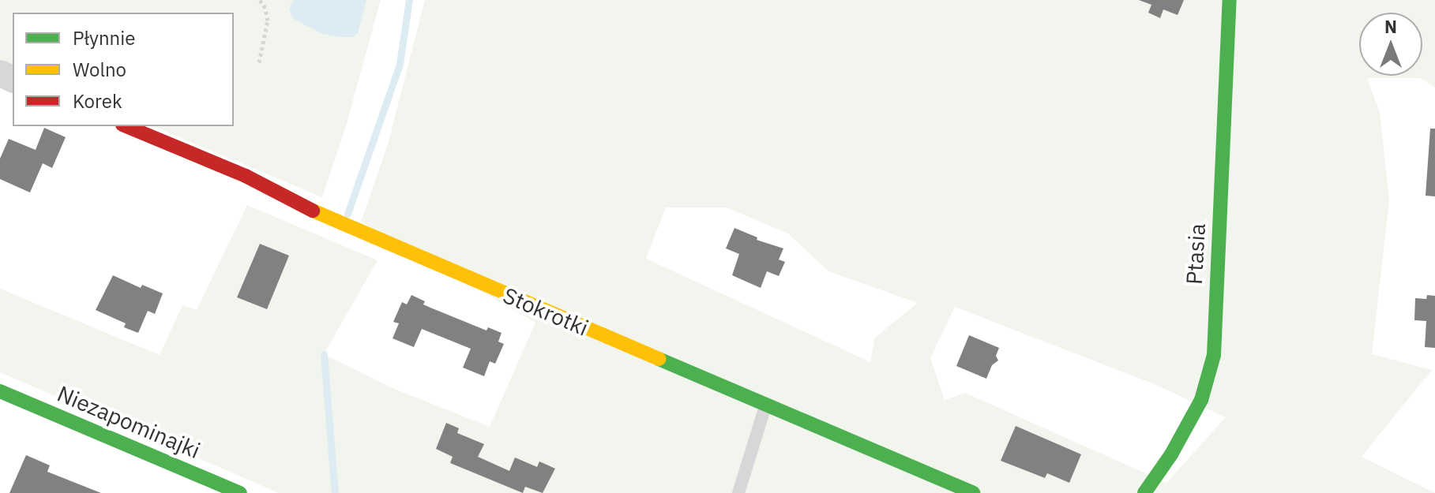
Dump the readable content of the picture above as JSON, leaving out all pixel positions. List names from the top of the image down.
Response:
{
  "streets": {
    "street": ["Ptasia", "Stokrotki", "Niezapominajki"]
  },
  "legend": ["Płynnie", "Wolno", "Korek"],
  "north": "top"
}
